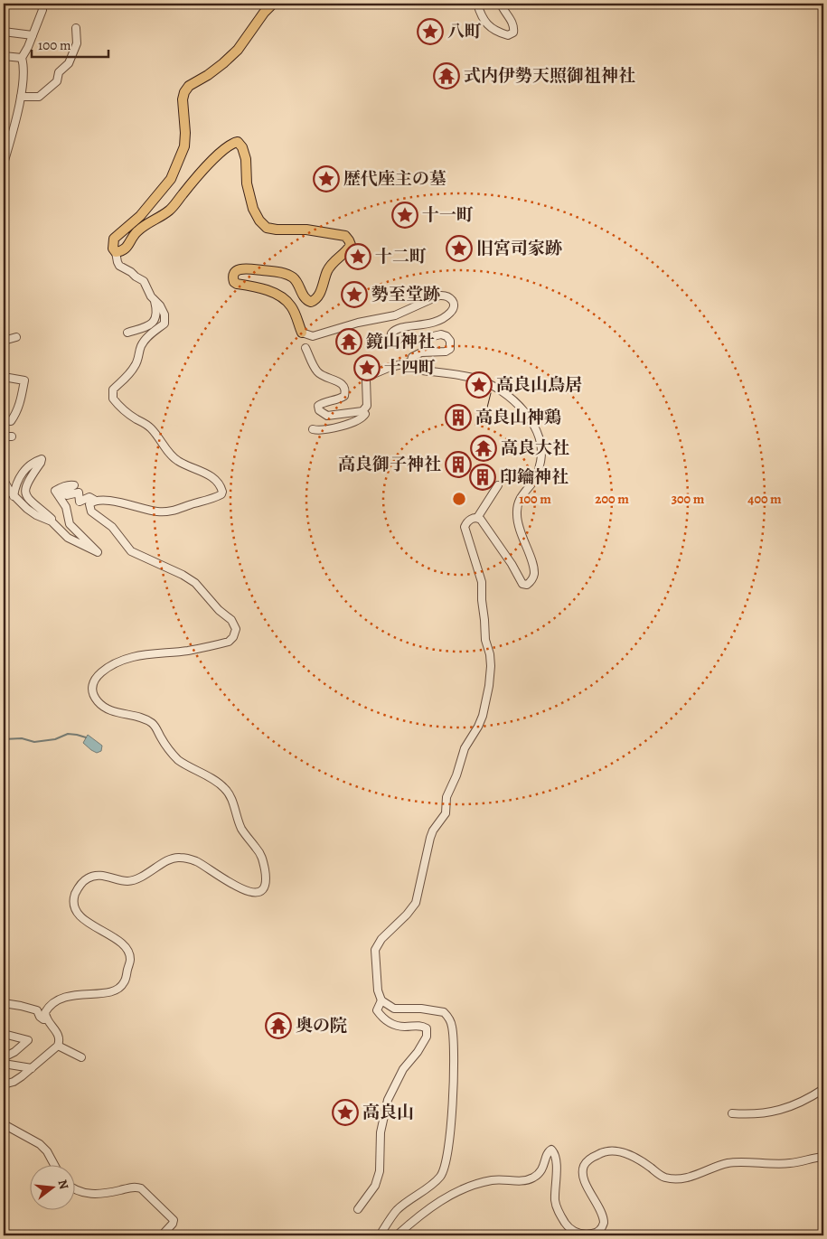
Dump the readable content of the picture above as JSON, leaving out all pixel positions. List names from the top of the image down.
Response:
{
  "places": {
    "place": [
      "八町",
      "歴代座主の墓",
      "十一町",
      "旧宮司家跡",
      "十二町",
      "勢至堂跡",
      "十四町",
      "高良山鳥居",
      "高良山"
    ],
    "temple": [
      "式内伊勢天照御祖神社",
      "鏡山神社",
      "高良大社",
      "奥の院"
    ],
    "building": ["高良山神鶏", "高良御子神社", "印鑰神社"]
  },
  "scale_bar": "100 m",
  "north": "right",
  "rings": [
    "100 m",
    "200 m",
    "300 m",
    "400 m"
  ]
}
